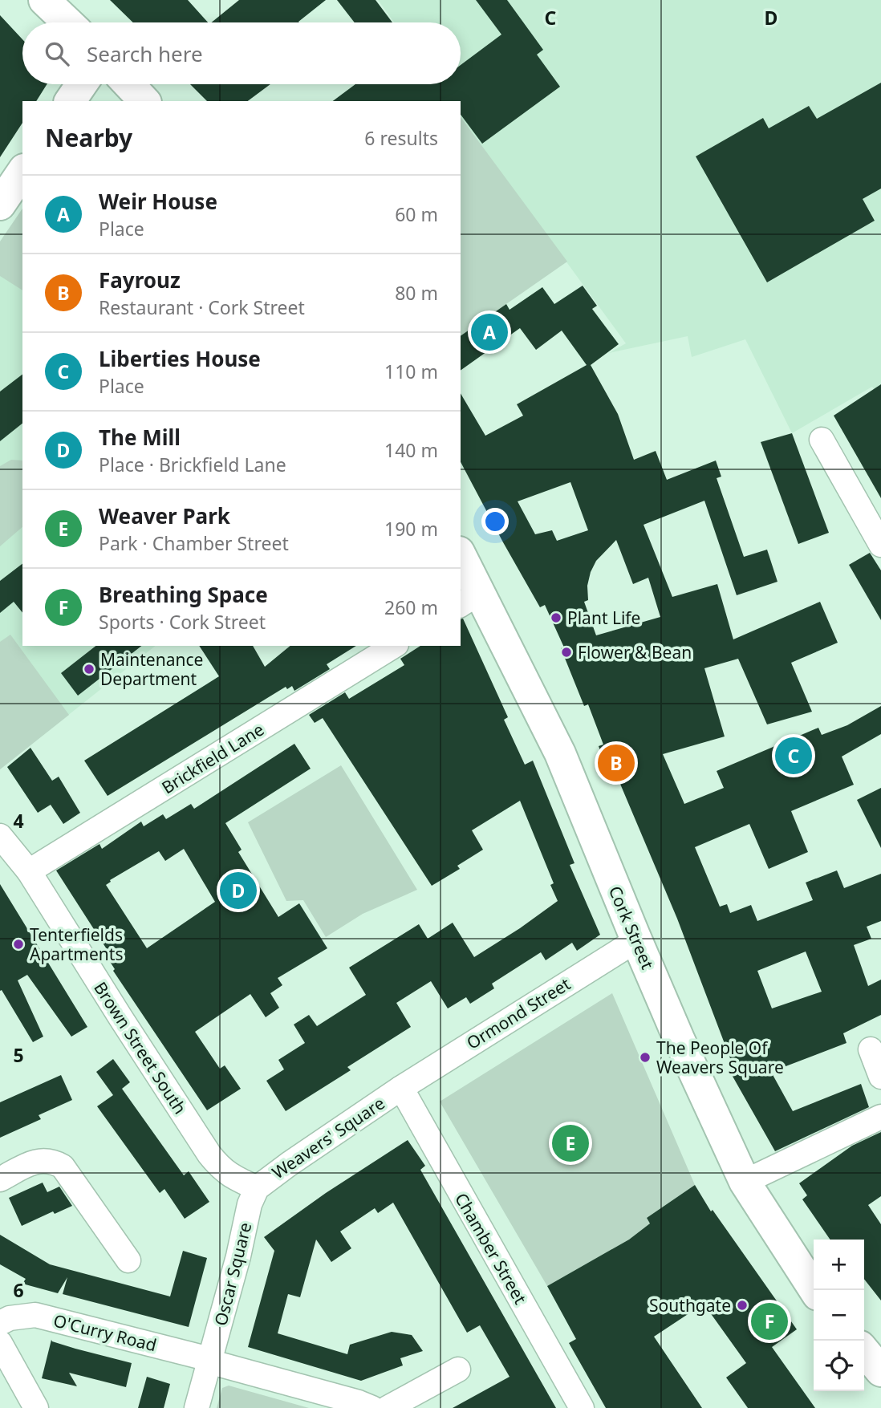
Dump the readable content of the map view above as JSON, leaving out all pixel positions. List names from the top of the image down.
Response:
{
  "streets": {
    "main road": ["Cork Street"],
    "street": [
      "Brickfield Lane",
      "Ormond Street",
      "Brown Street South",
      "Weavers' Square",
      "Chamber Street",
      "Oscar Square",
      "O'Curry Road"
    ]
  },
  "crossings": [
    ["Brickfield Lane", "Brown Street South"],
    ["Cork Street", "Ormond Street"],
    ["Ormond Street", "Weavers' Square"],
    ["Ormond Street", "Chamber Street"],
    ["Brown Street South", "Weavers' Square"],
    ["Brown Street South", "Oscar Square"],
    ["Weavers' Square", "Chamber Street"],
    ["Weavers' Square", "Oscar Square"],
    ["Oscar Square", "O'Curry Road"]
  ],
  "places": [
    "Plant Life",
    "Flower & Bean",
    "Maintenance Department",
    "Tenterfields Apartments",
    "The People Of Weavers Square",
    "Southgate"
  ],
  "page": {
    "search": "Search here",
    "heading": ["Nearby", "6 results"],
    "list": [
      {
        "mark": "A",
        "name": "Weir House",
        "note": "Place",
        "value": "60 m"
      },
      {
        "mark": "B",
        "name": "Fayrouz",
        "note": "Restaurant · Cork Street",
        "value": "80 m"
      },
      {
        "mark": "C",
        "name": "Liberties House",
        "note": "Place",
        "value": "110 m"
      },
      {
        "mark": "D",
        "name": "The Mill",
        "note": "Place · Brickfield Lane",
        "value": "140 m"
      },
      {
        "mark": "E",
        "name": "Weaver Park",
        "note": "Park · Chamber Street",
        "value": "190 m"
      },
      {
        "mark": "F",
        "name": "Breathing Space",
        "note": "Sports · Cork Street",
        "value": "260 m"
      }
    ],
    "pins": [
      "A",
      "C",
      "B",
      "D",
      "E",
      "F"
    ],
    "map_buttons": ["+", "−"]
  },
  "grid": {
    "columns": ["C", "D"],
    "rows": ["4", "5", "6"]
  }
}
